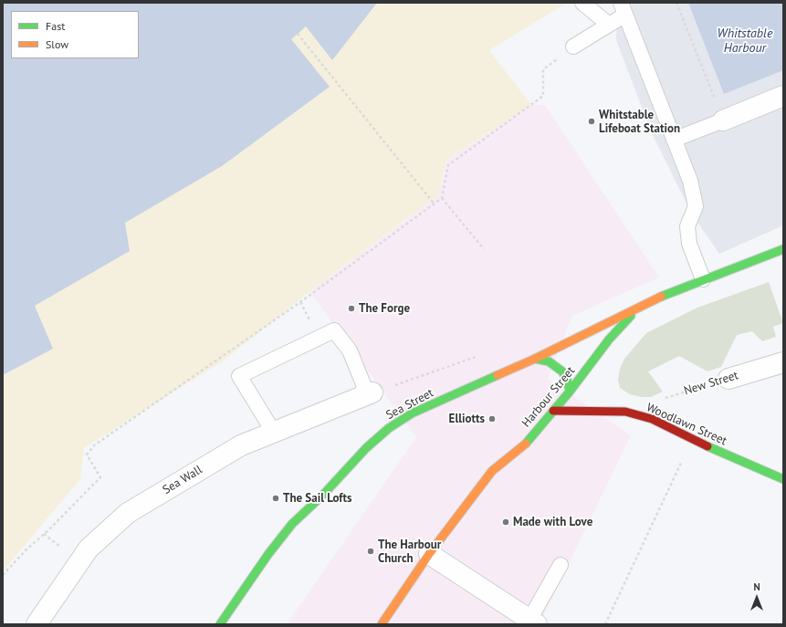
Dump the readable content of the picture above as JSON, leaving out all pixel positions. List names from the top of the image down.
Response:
{
  "streets": {
    "main road": ["Harbour Street", "Sea Street", "Woodlawn Street"],
    "street": ["New Street", "Sea Wall"]
  },
  "crossings": [
    ["New Street", "Woodlawn Street"],
    ["Harbour Street", "Sea Street"],
    ["Harbour Street", "Woodlawn Street"]
  ],
  "water": ["Whitstable Harbour"],
  "places": [
    "Whitstable Lifeboat Station",
    "The Forge",
    "Elliotts",
    "The Sail Lofts",
    "Made with Love",
    "The Harbour Church"
  ],
  "legend": ["Fast", "Slow"],
  "north": "top"
}
